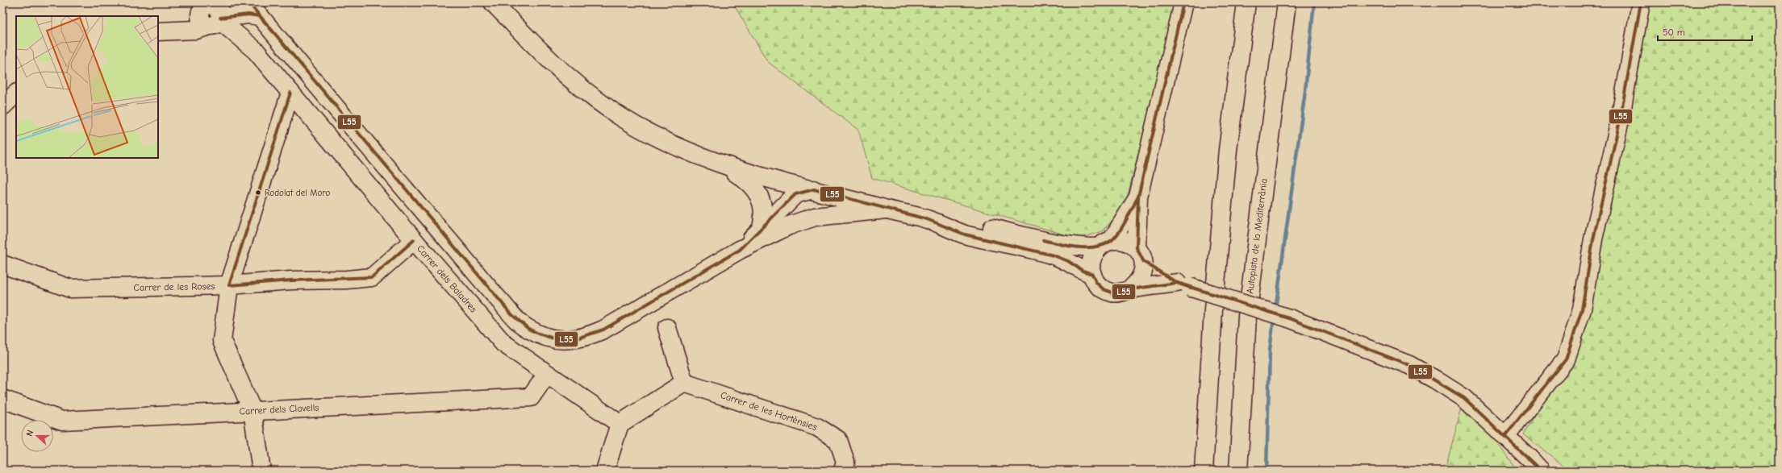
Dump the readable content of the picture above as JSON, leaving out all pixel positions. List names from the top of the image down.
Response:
{
  "streets": {
    "main road": [
      "Autopista de la Mediterrània",
      "Carrer dels Baladres",
      "Carrer de les Roses",
      "Carrer dels Clavells",
      "Carrer de les Hortènsies"
    ]
  },
  "crossings": [
    ["Carrer dels Baladres", "Carrer de les Roses"],
    ["Carrer dels Baladres", "Carrer dels Clavells"]
  ],
  "places": ["Rodolat del Moro"],
  "lines": ["transit line L55"],
  "scale_bar": "50 m",
  "north": "left"
}
